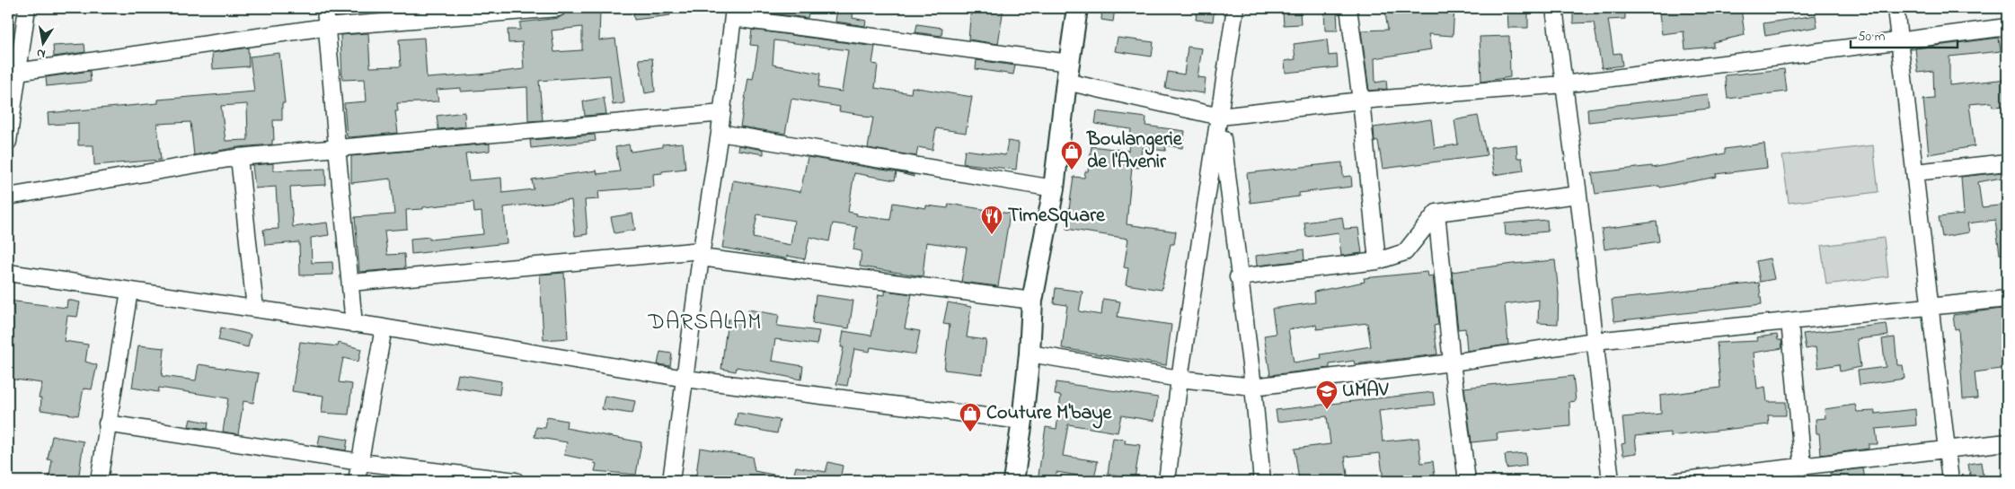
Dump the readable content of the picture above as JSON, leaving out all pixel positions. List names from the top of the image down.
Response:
{
  "districts": ["DARSALAM"],
  "places": {
    "shop": ["Boulangerie de l'Avenir", "Couture M'baye"],
    "restaurant": ["TimeSquare"],
    "school or university": ["UMAV"]
  },
  "scale_bar": "50 m",
  "north": "bottom"
}
